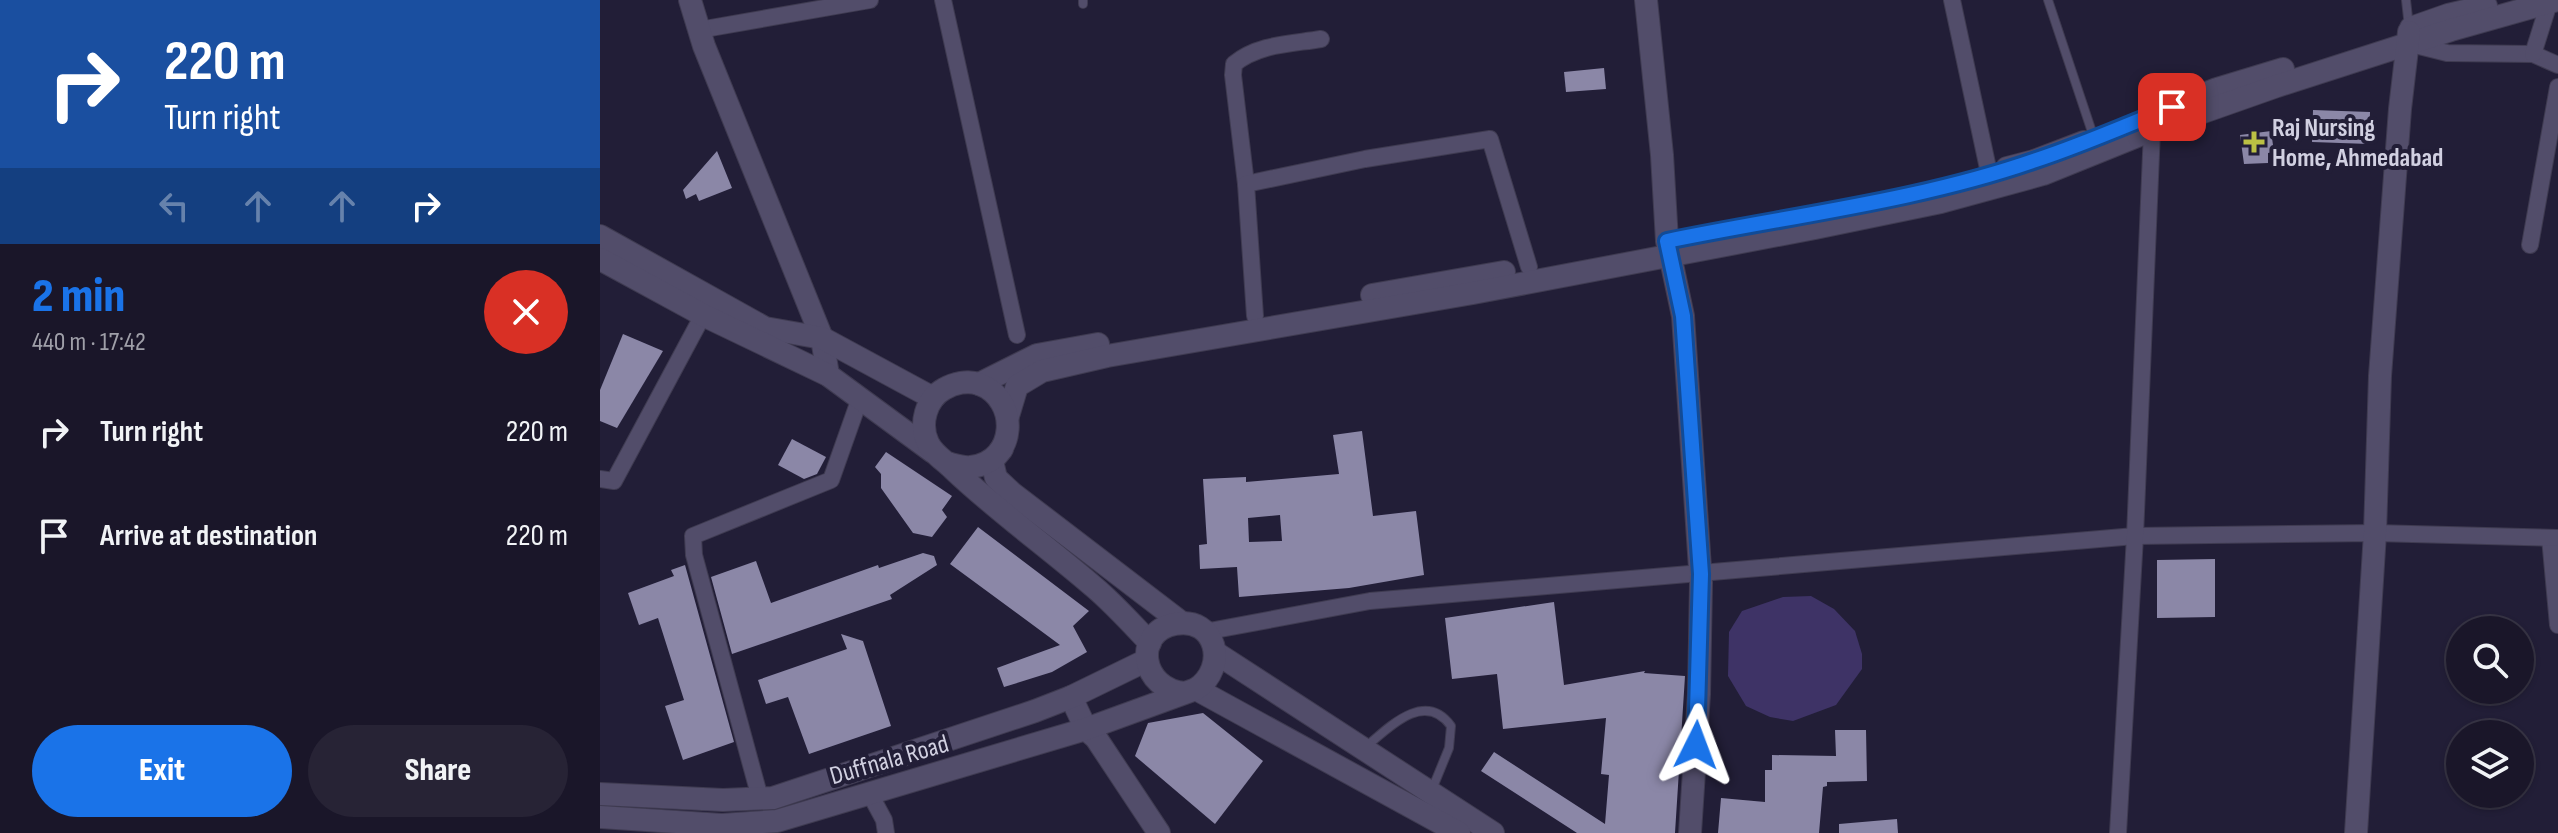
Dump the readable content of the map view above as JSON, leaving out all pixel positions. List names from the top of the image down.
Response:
{
  "streets": {
    "main road": ["Duffnala Road"]
  },
  "places": {
    "health": ["Raj Nursing Home, Ahmedabad"]
  },
  "page": {
    "turn": ["220 m", "Turn right"],
    "heading": ["2 min", "440 m · 17:42"],
    "list": [
      {
        "name": "Turn right",
        "value": "220 m"
      },
      {
        "name": "Arrive at destination",
        "value": "220 m"
      }
    ],
    "buttons": ["Exit", "Share"]
  }
}
